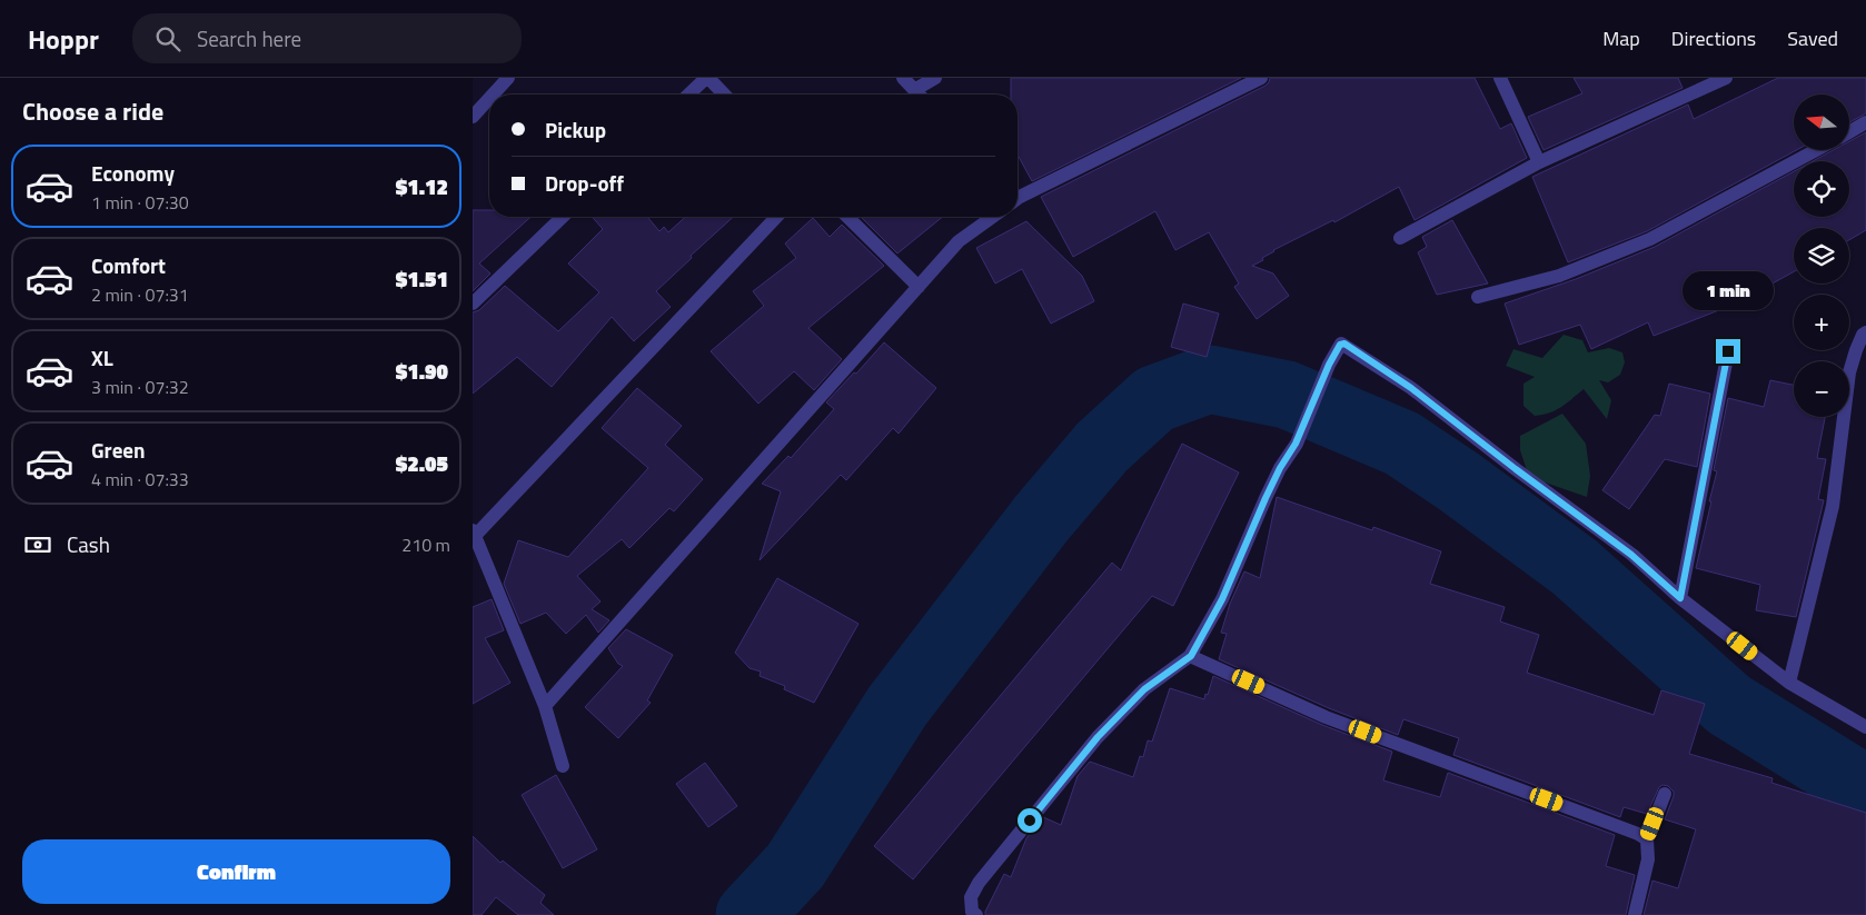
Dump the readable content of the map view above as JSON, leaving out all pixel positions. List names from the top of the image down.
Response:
{
  "north": "left",
  "page": {
    "header": "Hoppr",
    "search": "Search here",
    "nav": ["Map", "Directions", "Saved"],
    "heading": "Choose a ride",
    "map_buttons": ["+", "−"],
    "banner": ["Pickup", "Drop-off"],
    "list": [
      {
        "name": "Economy",
        "note": "1 min · 07:30",
        "value": "$1.12"
      },
      {
        "name": "Comfort",
        "note": "2 min · 07:31",
        "value": "$1.51"
      },
      {
        "name": "XL",
        "note": "3 min · 07:32",
        "value": "$1.90"
      },
      {
        "name": "Green",
        "note": "4 min · 07:33",
        "value": "$2.05"
      }
    ],
    "bubble": "1 min",
    "pay": ["Cash", "210 m"],
    "buttons": "Confirm"
  }
}
